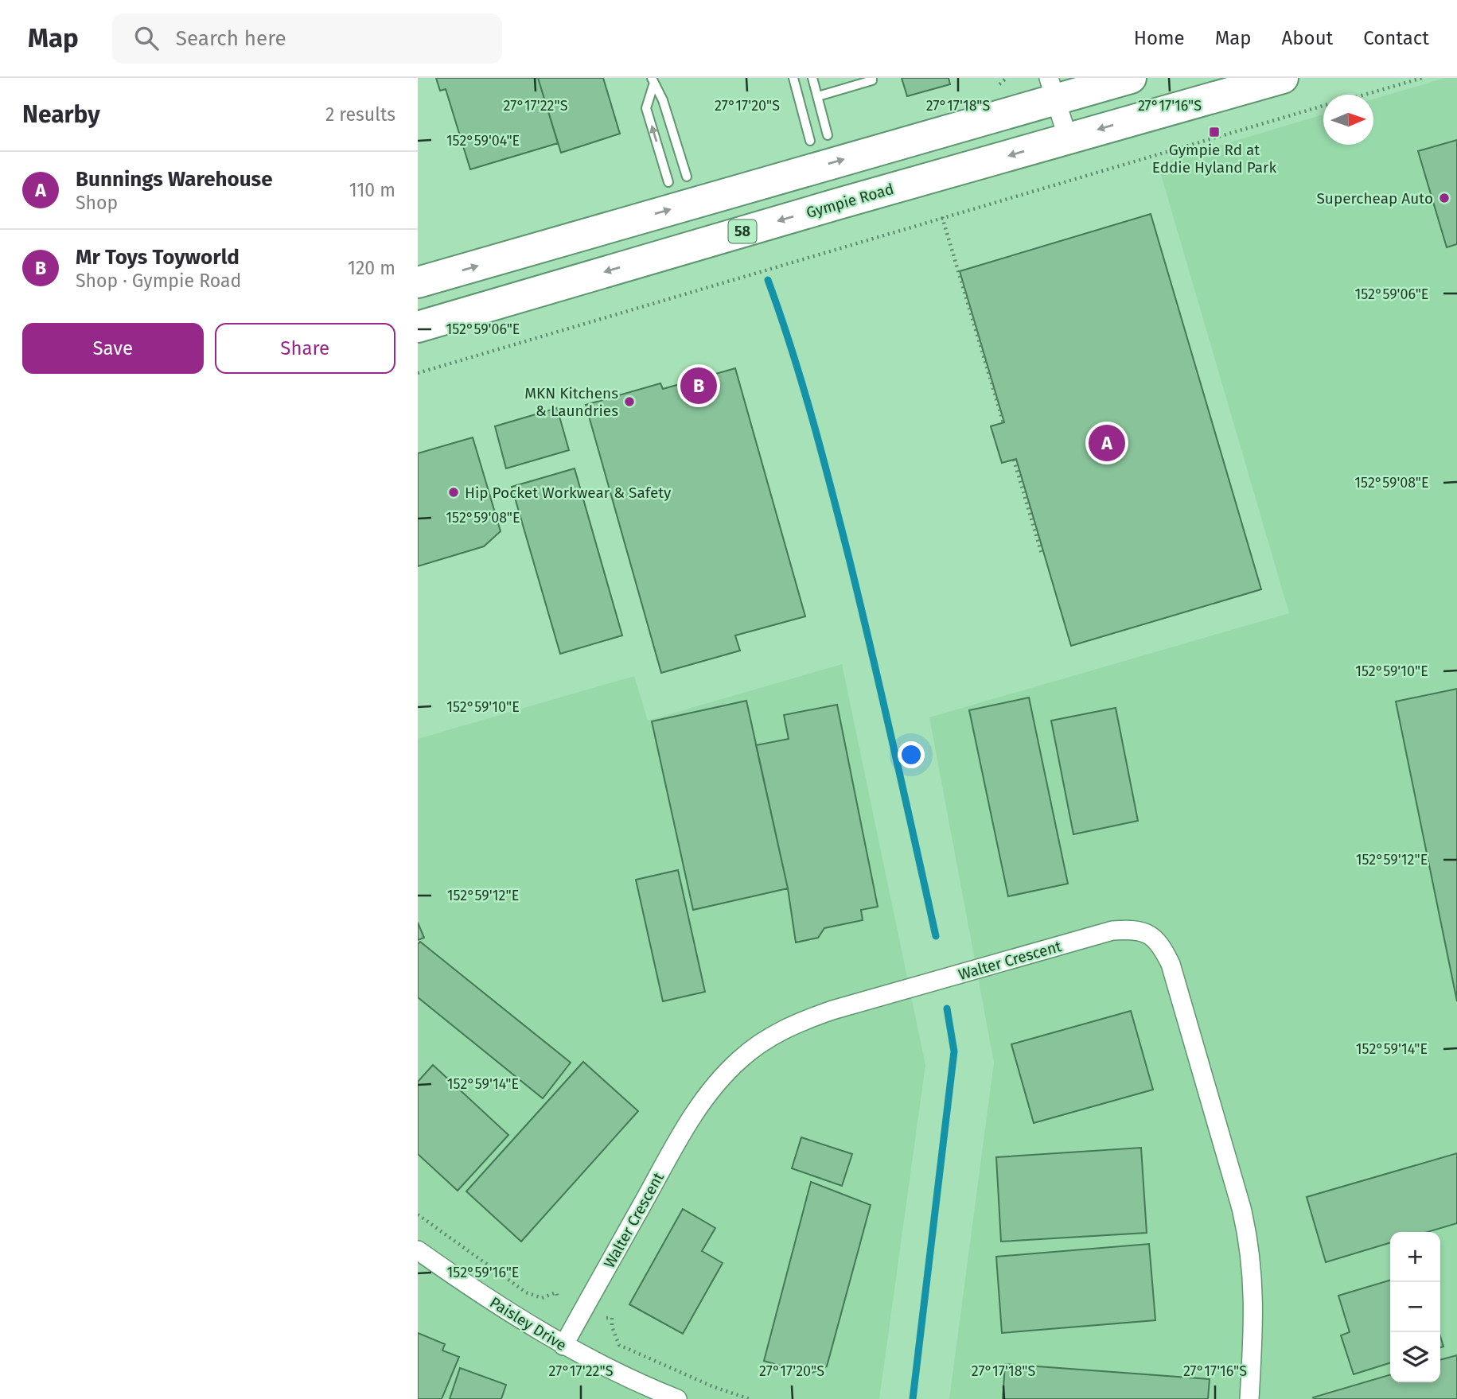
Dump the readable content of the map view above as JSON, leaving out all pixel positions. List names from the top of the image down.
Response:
{
  "streets": {
    "highway": ["Gympie Road", "58"],
    "street": ["Walter Crescent", "Paisley Drive"]
  },
  "crossings": [
    ["Walter Crescent", "Paisley Drive"]
  ],
  "places": {
    "transit": ["Gympie Rd at Eddie Hyland Park"],
    "other": ["Supercheap Auto", "MKN Kitchens & Laundries", "Hip Pocket Workwear & Safety"]
  },
  "north": "right",
  "page": {
    "header": "Map",
    "search": "Search here",
    "nav": [
      "Home",
      "Map",
      "About",
      "Contact"
    ],
    "heading": ["Nearby", "2 results"],
    "list": [
      {
        "mark": "A",
        "name": "Bunnings Warehouse",
        "note": "Shop",
        "value": "110 m"
      },
      {
        "mark": "B",
        "name": "Mr Toys Toyworld",
        "note": "Shop · Gympie Road",
        "value": "120 m"
      }
    ],
    "buttons": ["Save", "Share"],
    "pins": ["B", "A"],
    "map_buttons": ["+", "−"]
  },
  "coordinates": [
    "27°17'22\"S",
    "27°17'20\"S",
    "27°17'18\"S",
    "27°17'16\"S",
    "152°59'04\"E",
    "152°59'06\"E",
    "152°59'08\"E",
    "152°59'10\"E",
    "152°59'12\"E",
    "152°59'14\"E",
    "152°59'16\"E"
  ]
}
